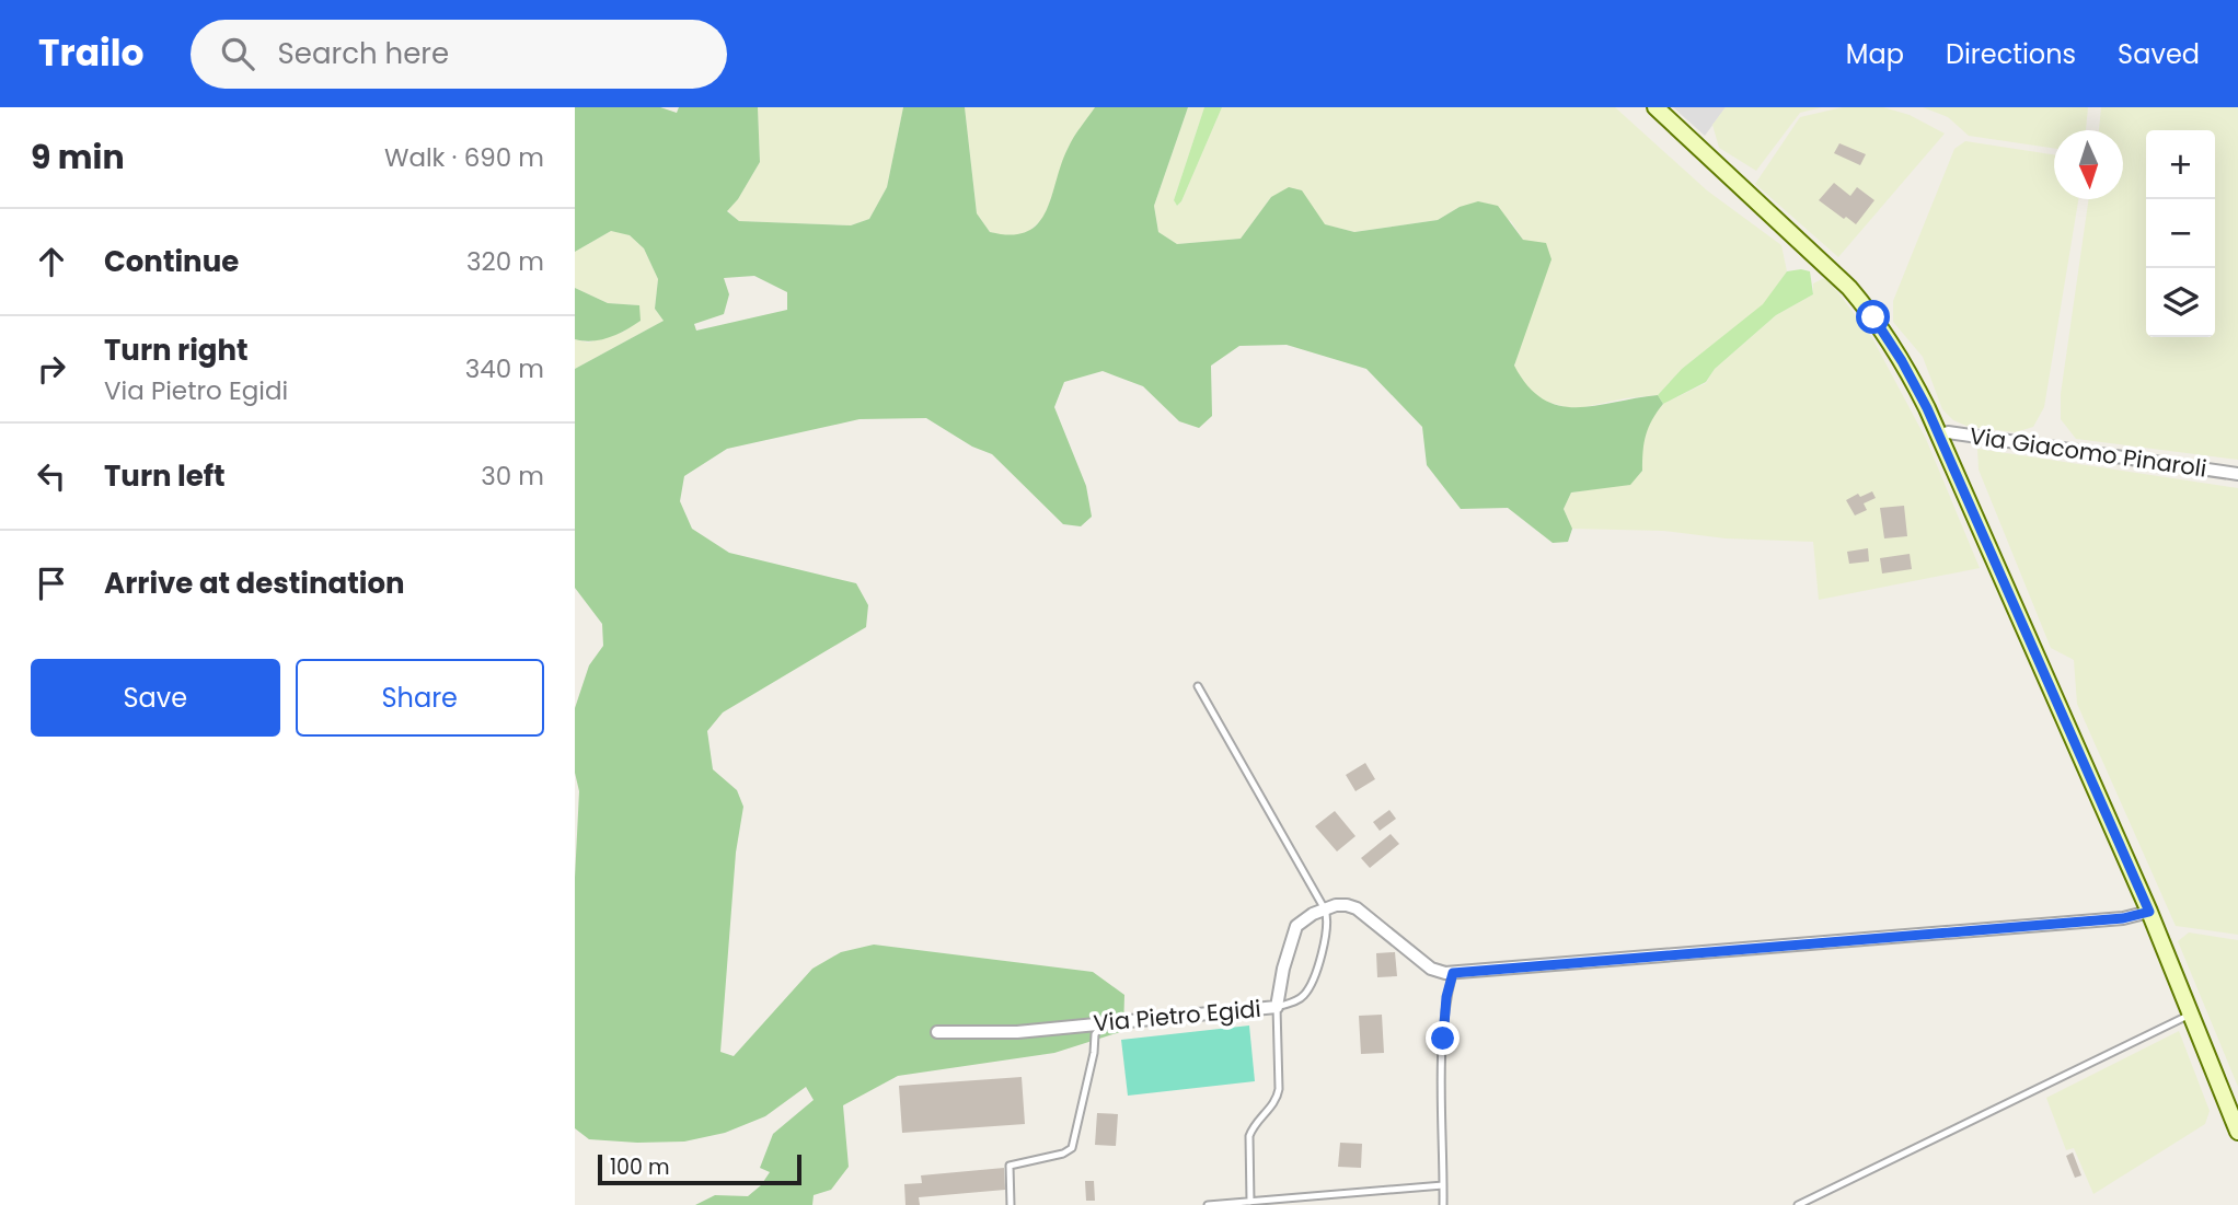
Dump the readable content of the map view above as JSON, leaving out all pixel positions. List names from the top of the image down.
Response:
{
  "streets": {
    "street": ["Via Giacomo Pinaroli", "Via Pietro Egidi"]
  },
  "scale_bar": "100 m",
  "north": "bottom",
  "page": {
    "header": "Trailo",
    "search": "Search here",
    "nav": ["Map", "Directions", "Saved"],
    "heading": ["9 min", "Walk · 690 m"],
    "map_buttons": ["+", "−"],
    "list": [
      ["Continue", "320 m"],
      ["Turn right", "Via Pietro Egidi", "340 m"],
      ["Turn left", "30 m"],
      "Arrive at destination"
    ],
    "buttons": ["Save", "Share"],
    "scale": "100 m"
  }
}
